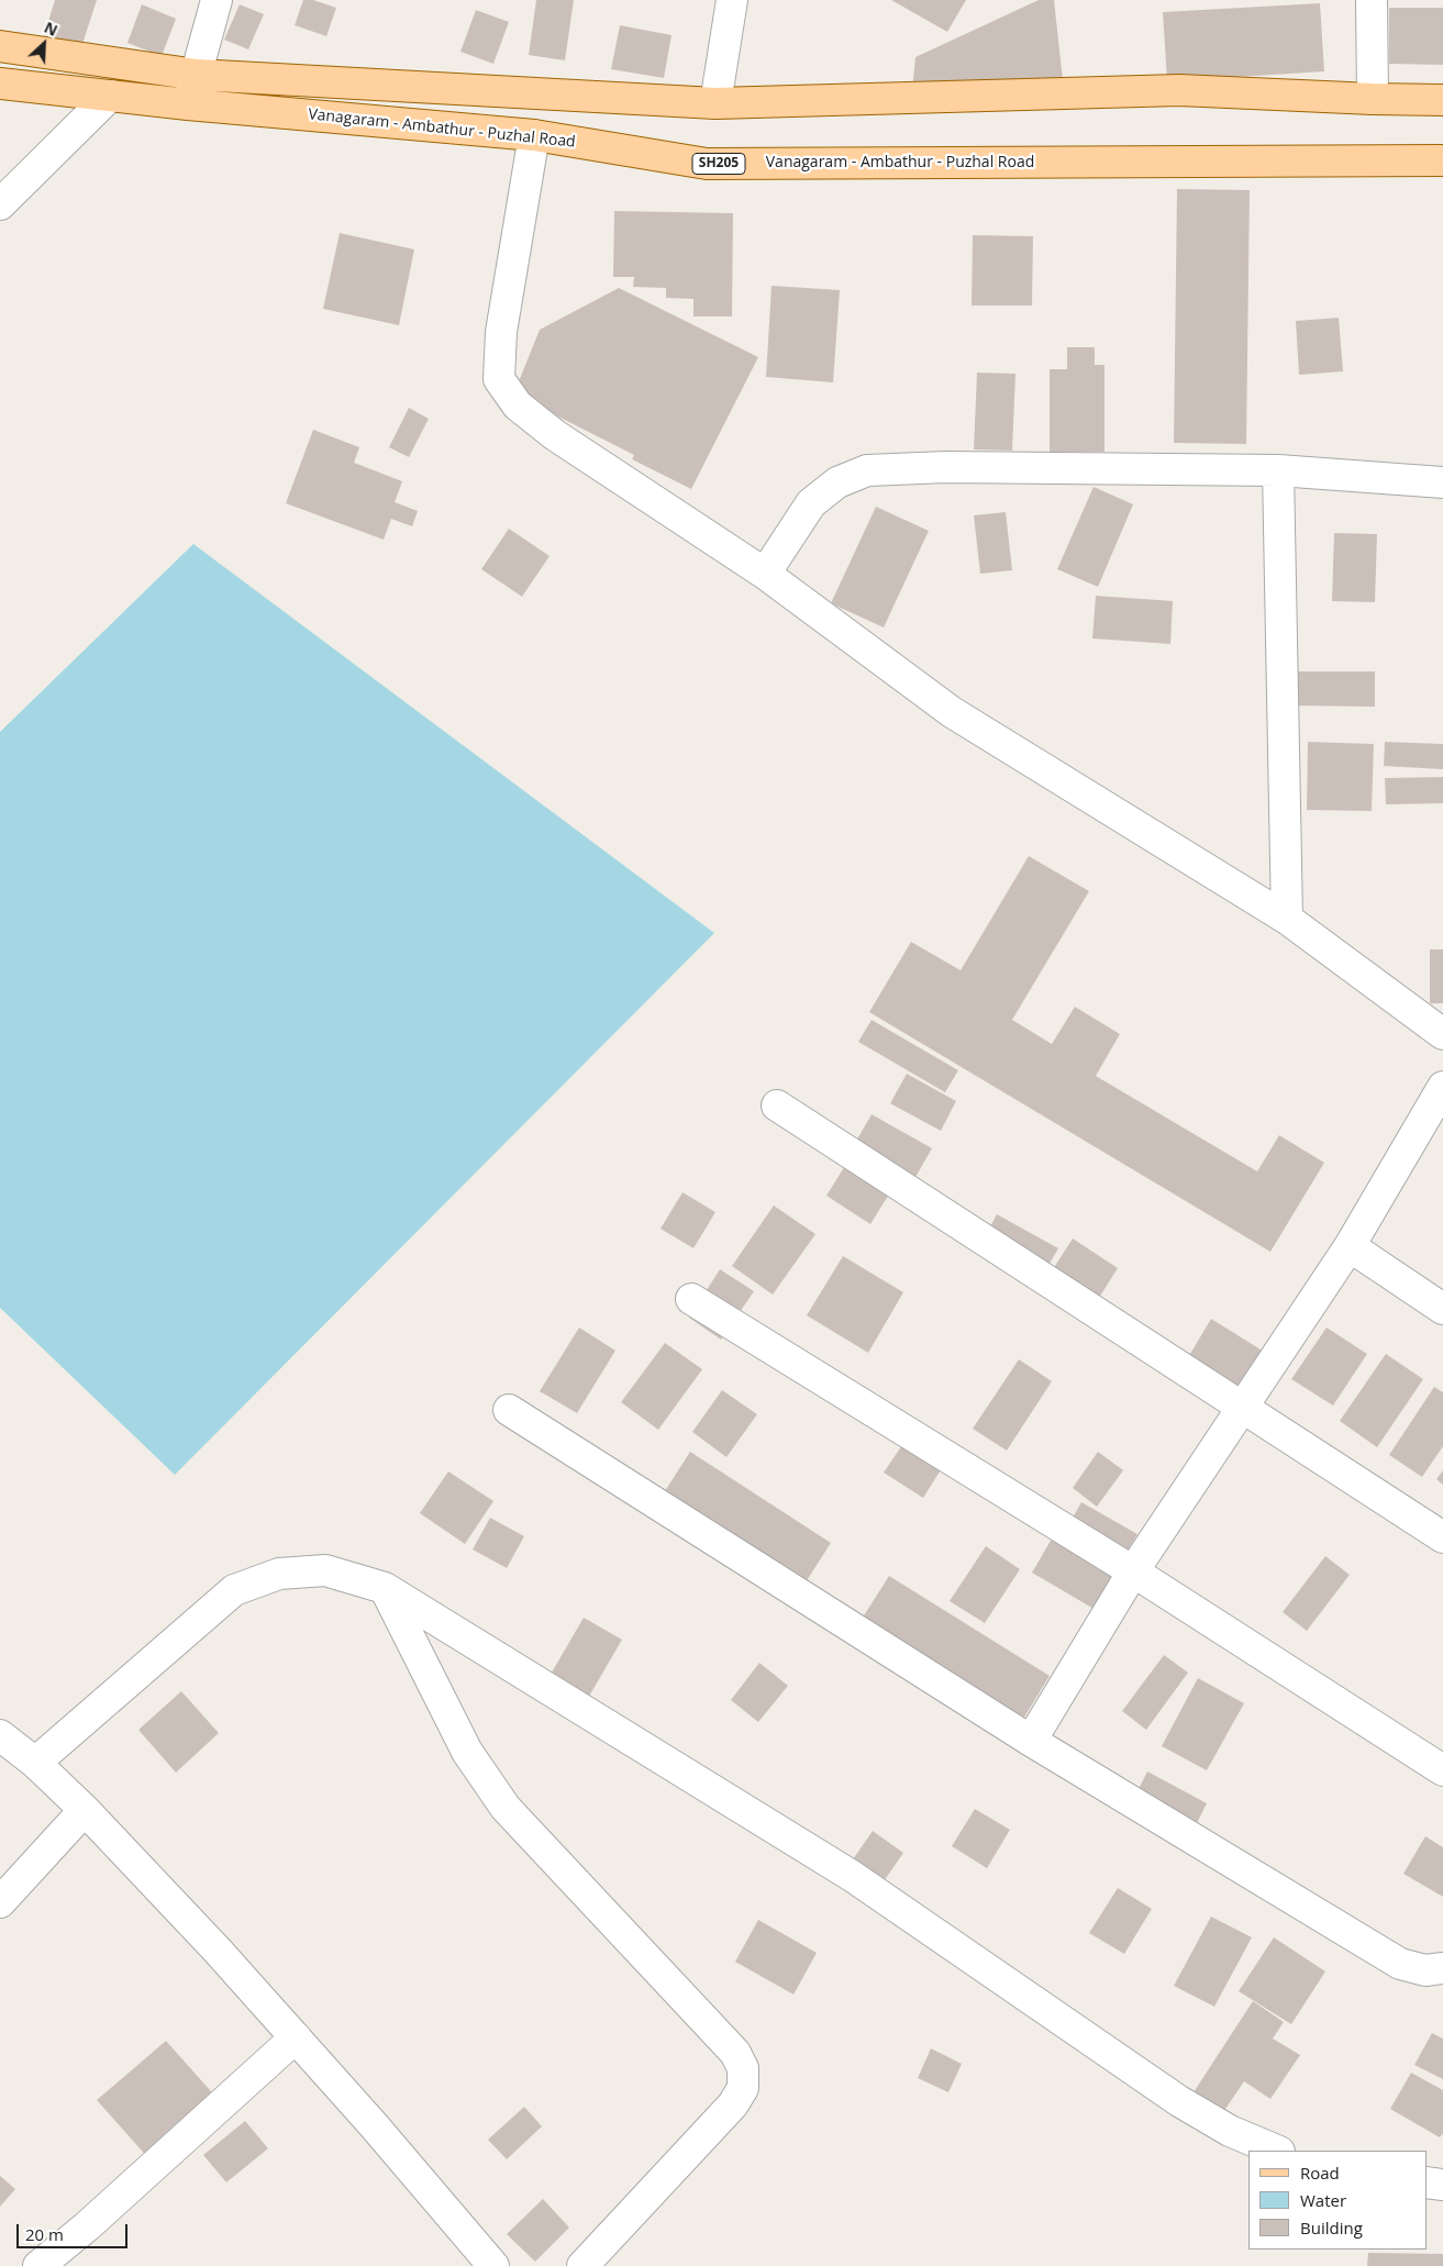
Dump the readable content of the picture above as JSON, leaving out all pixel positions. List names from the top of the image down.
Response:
{
  "streets": {
    "main road": ["Vanagaram - Ambathur - Puzhal Road", "SH205"]
  },
  "legend": ["Road", "Water", "Building"],
  "scale_bar": "20 m",
  "north": "top right"
}
